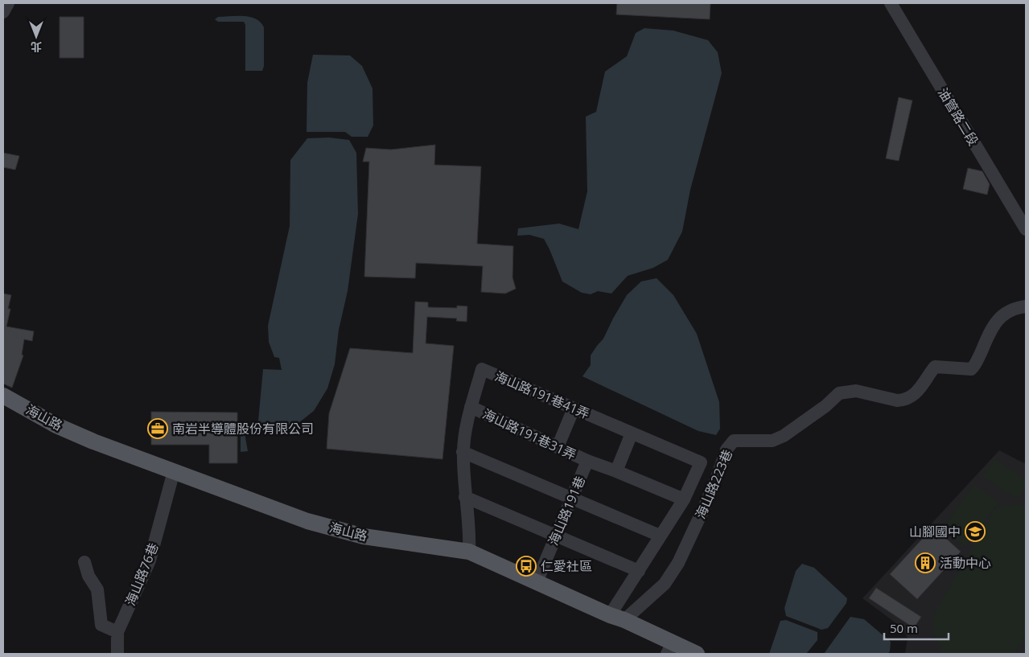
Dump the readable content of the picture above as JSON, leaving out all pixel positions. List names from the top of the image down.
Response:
{
  "streets": {
    "main road": ["海山路"],
    "street": [
      "油管路二段",
      "海山路191巷41弄",
      "海山路191巷31弄",
      "海山路223巷",
      "海山路191巷",
      "海山路76巷"
    ]
  },
  "crossings": [
    ["海山路191巷41弄", "海山路191巷31弄"],
    ["海山路", "海山路223巷"],
    ["海山路", "海山路191巷"],
    ["海山路", "海山路76巷"],
    ["海山路191巷31弄", "海山路191巷"]
  ],
  "places": {
    "office": ["南岩半導體股份有限公司"],
    "school or university": ["山腳國中"],
    "building": ["活動中心"],
    "bus stop": ["仁愛社區"]
  },
  "scale_bar": "50 m",
  "north": "bottom"
}
